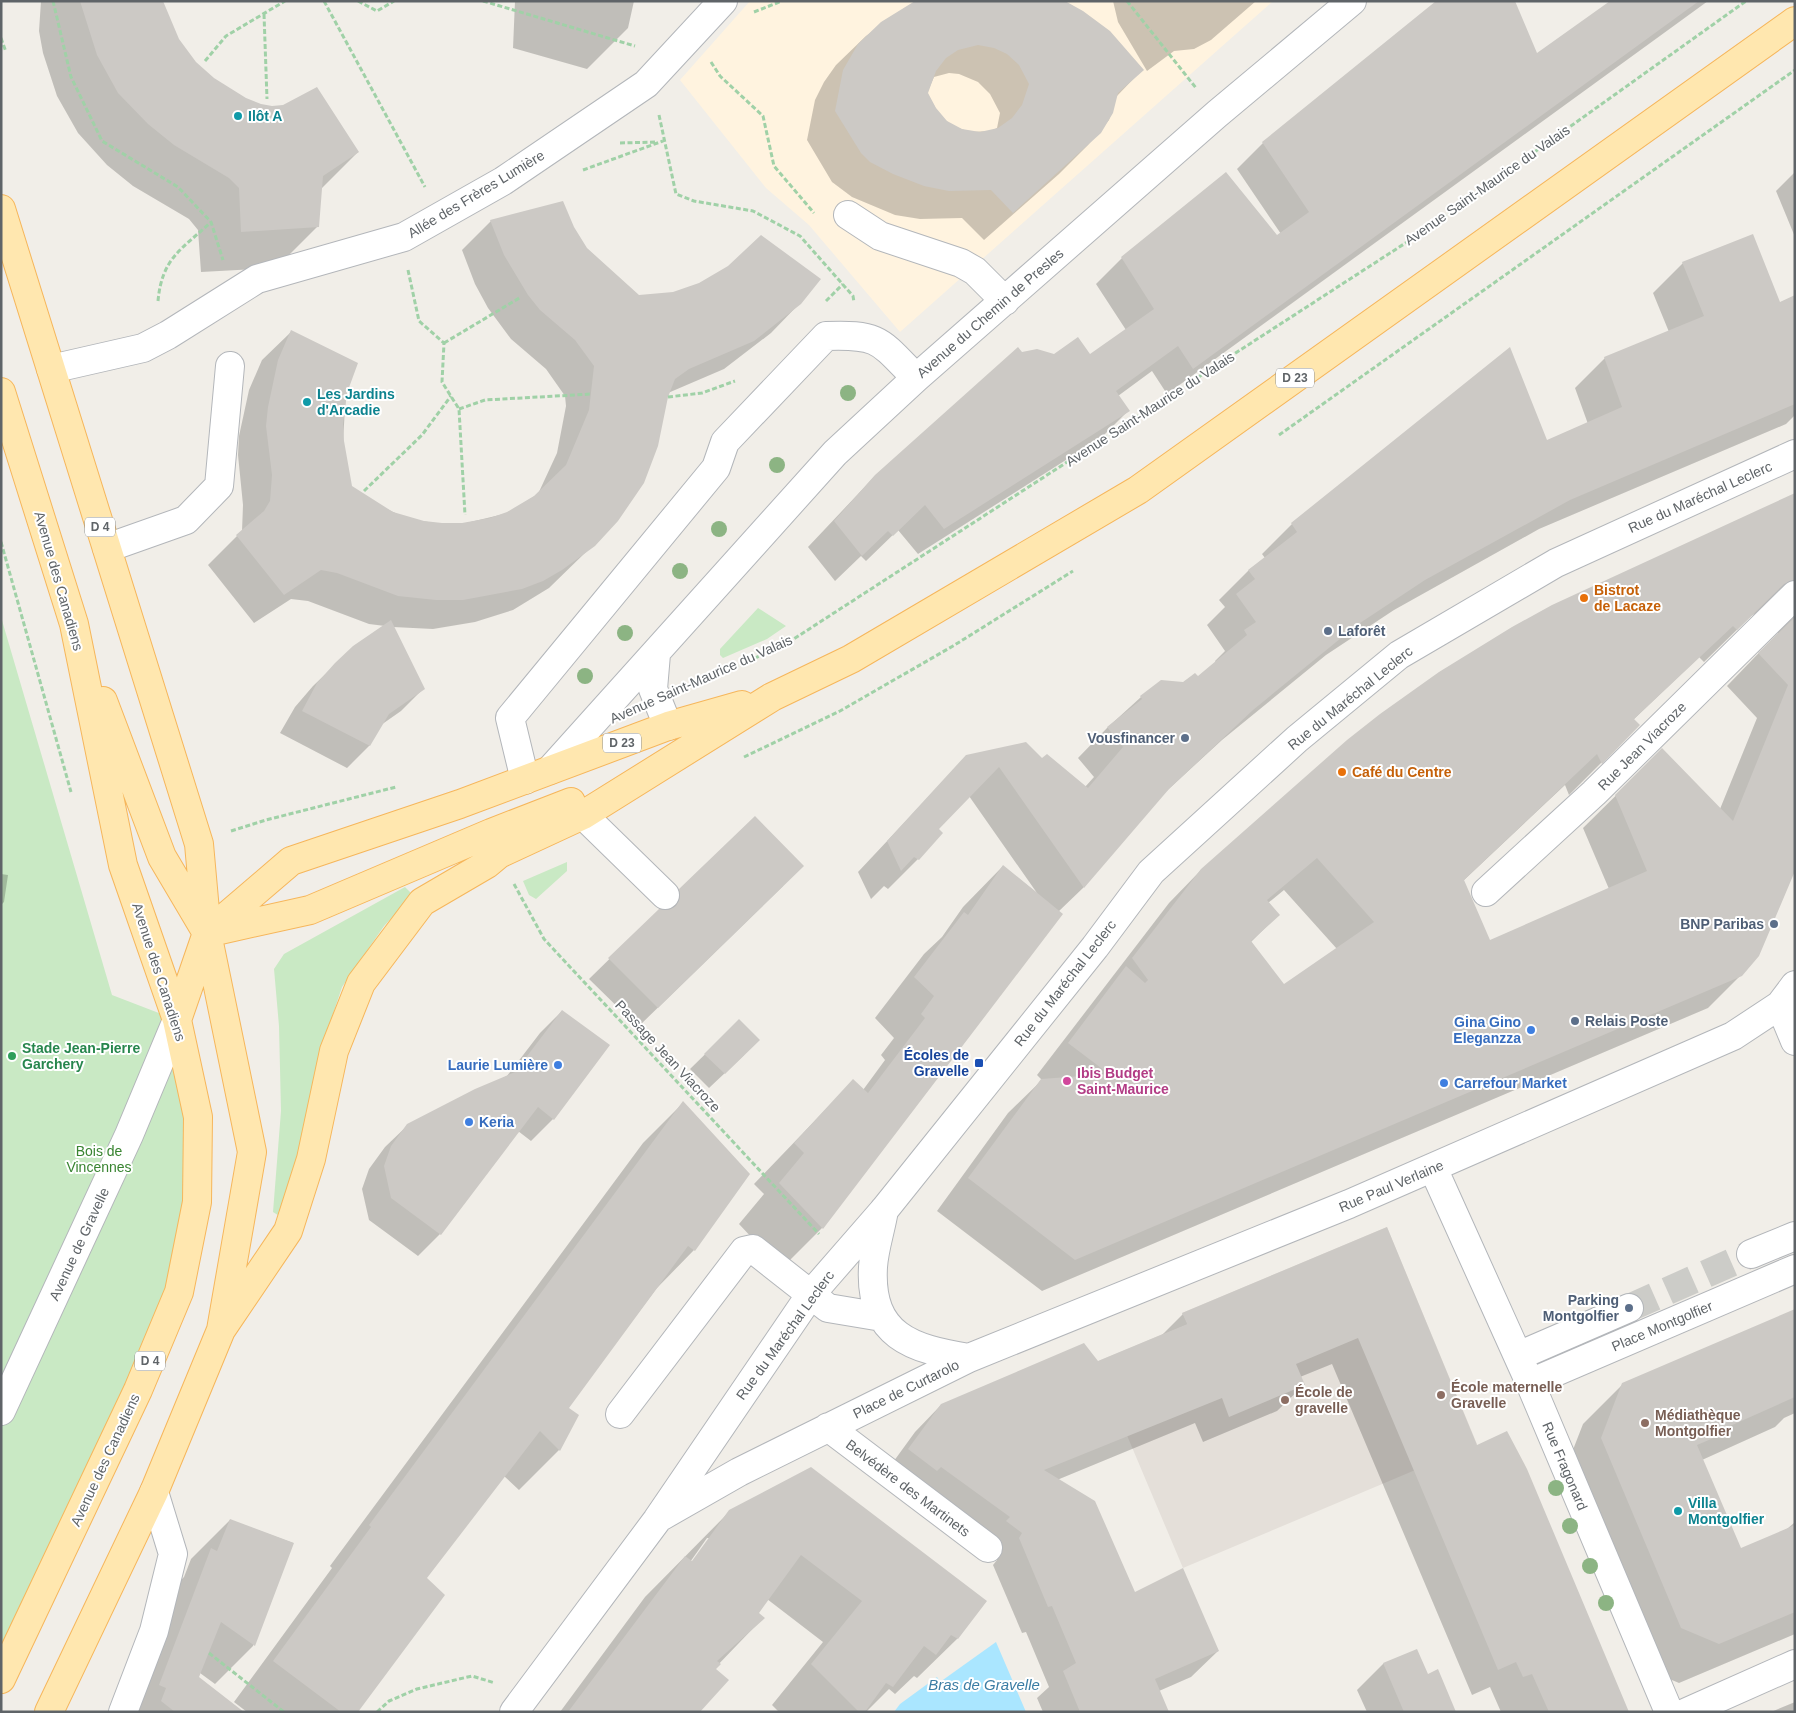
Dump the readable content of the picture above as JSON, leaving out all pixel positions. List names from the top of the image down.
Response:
{
  "streets": {
    "main road": [
      "Avenue Saint-Maurice du Valais",
      "D 23",
      "D 4",
      "Avenue des Canadiens"
    ],
    "street": [
      "Allée des Frères Lumière",
      "Avenue du Chemin de Presles",
      "Rue du Maréchal Leclerc",
      "Rue Jean Viacroze",
      "Rue Paul Verlaine",
      "Avenue de Gravelle",
      "Place Montgolfier",
      "Place de Curtarolo",
      "Rue Fragonard",
      "Belvédère des Martinets"
    ],
    "path": ["Passage Jean Viacroze"]
  },
  "crossings": [
    ["Avenue Saint-Maurice du Valais", "Avenue du Chemin de Presles"],
    ["Avenue Saint-Maurice du Valais", "D 4"],
    ["Allée des Frères Lumière", "D 4"],
    ["Rue du Maréchal Leclerc", "Passage Jean Viacroze"],
    ["Rue du Maréchal Leclerc", "Place de Curtarolo"],
    ["Avenue des Canadiens", "Avenue de Gravelle"],
    ["Rue Paul Verlaine", "Place de Curtarolo"],
    ["Rue Paul Verlaine", "Rue Fragonard"],
    ["Place Montgolfier", "Rue Fragonard"],
    ["Place de Curtarolo", "Belvédère des Martinets"]
  ],
  "water": ["Bras de Gravelle"],
  "parks": ["Bois de Vincennes"],
  "places": {
    "other": [
      "Ilôt A",
      "Les Jardins d'Arcadie",
      "Bistrot de Lacaze",
      "Laforêt",
      "Vousfinancer",
      "Café du Centre",
      "BNP Paribas",
      "Relais Poste",
      "Gina Gino Eleganzza",
      "Stade Jean-Pierre Garchery",
      "Laurie Lumière",
      "Ibis Budget Saint-Maurice",
      "Carrefour Market",
      "Keria",
      "Parking Montgolfier",
      "École maternelle Gravelle",
      "École de gravelle",
      "Médiathèque Montgolfier",
      "Villa Montgolfier"
    ],
    "transit": ["Écoles de Gravelle"]
  }
}
